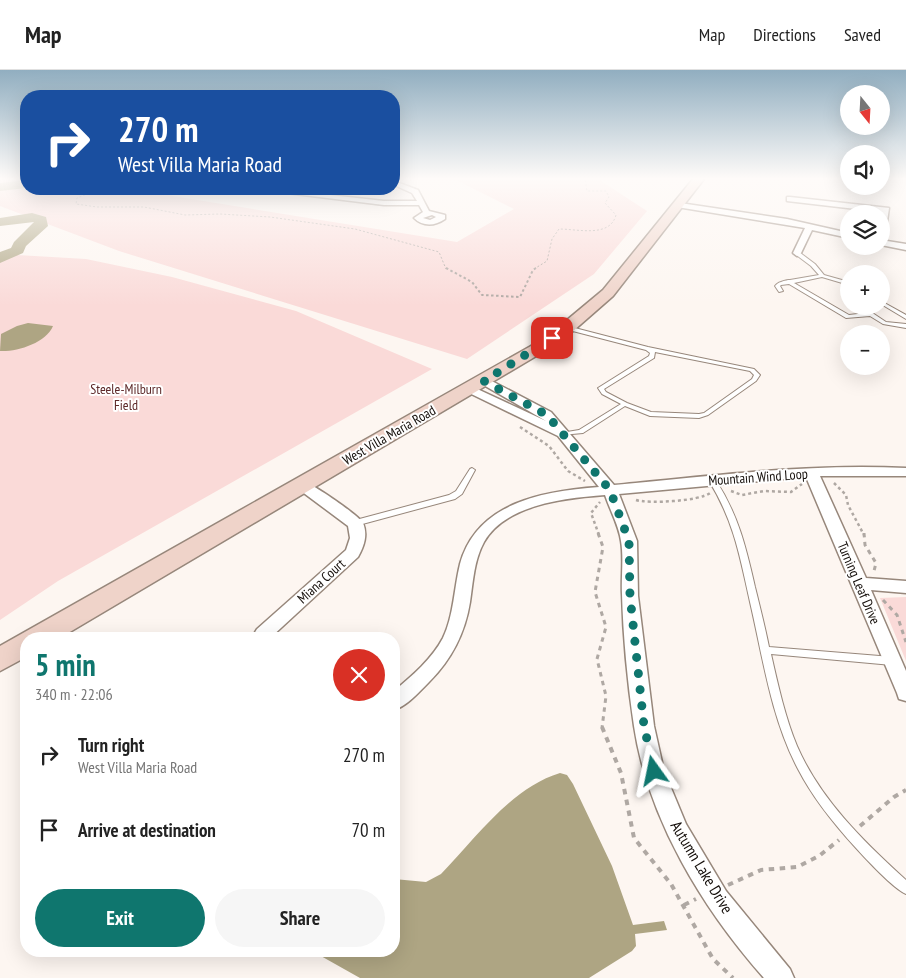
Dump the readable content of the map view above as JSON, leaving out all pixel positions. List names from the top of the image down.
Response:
{
  "streets": {
    "main road": ["West Villa Maria Road"],
    "street": [
      "Mountain Wind Loop",
      "Miana Court",
      "Turning Leaf Drive",
      "Autumn Lake Drive"
    ]
  },
  "crossings": [
    ["West Villa Maria Road", "Autumn Lake Drive"],
    ["Mountain Wind Loop", "Turning Leaf Drive"],
    ["Mountain Wind Loop", "Autumn Lake Drive"]
  ],
  "parks": ["Steele-Milburn Field"],
  "north": "bottom",
  "page": {
    "header": "Map",
    "nav": ["Map", "Directions", "Saved"],
    "map_buttons": ["+", "−"],
    "turn": ["270 m", "West Villa Maria Road"],
    "heading": ["5 min", "340 m · 22:06"],
    "list": [
      {
        "name": "Turn right",
        "note": "West Villa Maria Road",
        "value": "270 m"
      },
      {
        "name": "Arrive at destination",
        "value": "70 m"
      }
    ],
    "buttons": ["Exit", "Share"]
  }
}
